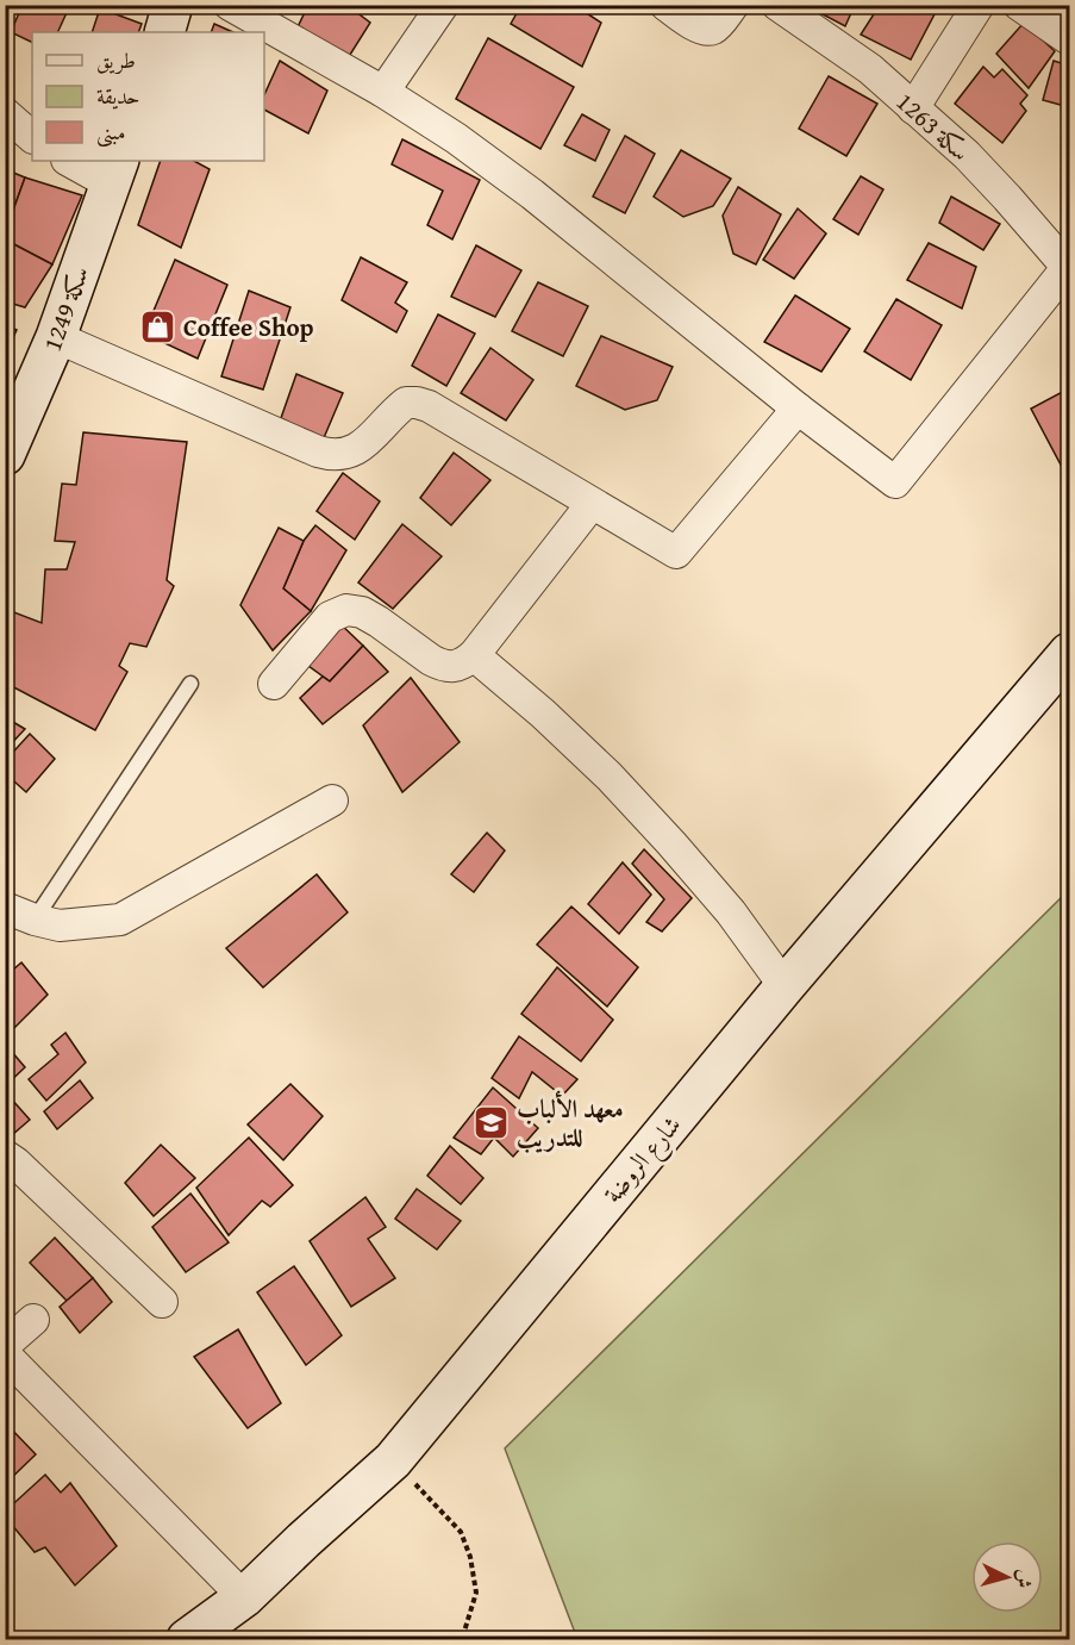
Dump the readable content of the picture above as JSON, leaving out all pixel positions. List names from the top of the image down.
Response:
{
  "streets": {
    "main road": ["سكة 1249", "شارع الروضة"],
    "street": ["سكة 1263"]
  },
  "places": {
    "shop": ["Coffee Shop"],
    "school or university": ["معهد الألباب للتدريب"]
  },
  "legend": ["طريق", "حديقة", "مبنى"],
  "north": "right"
}
